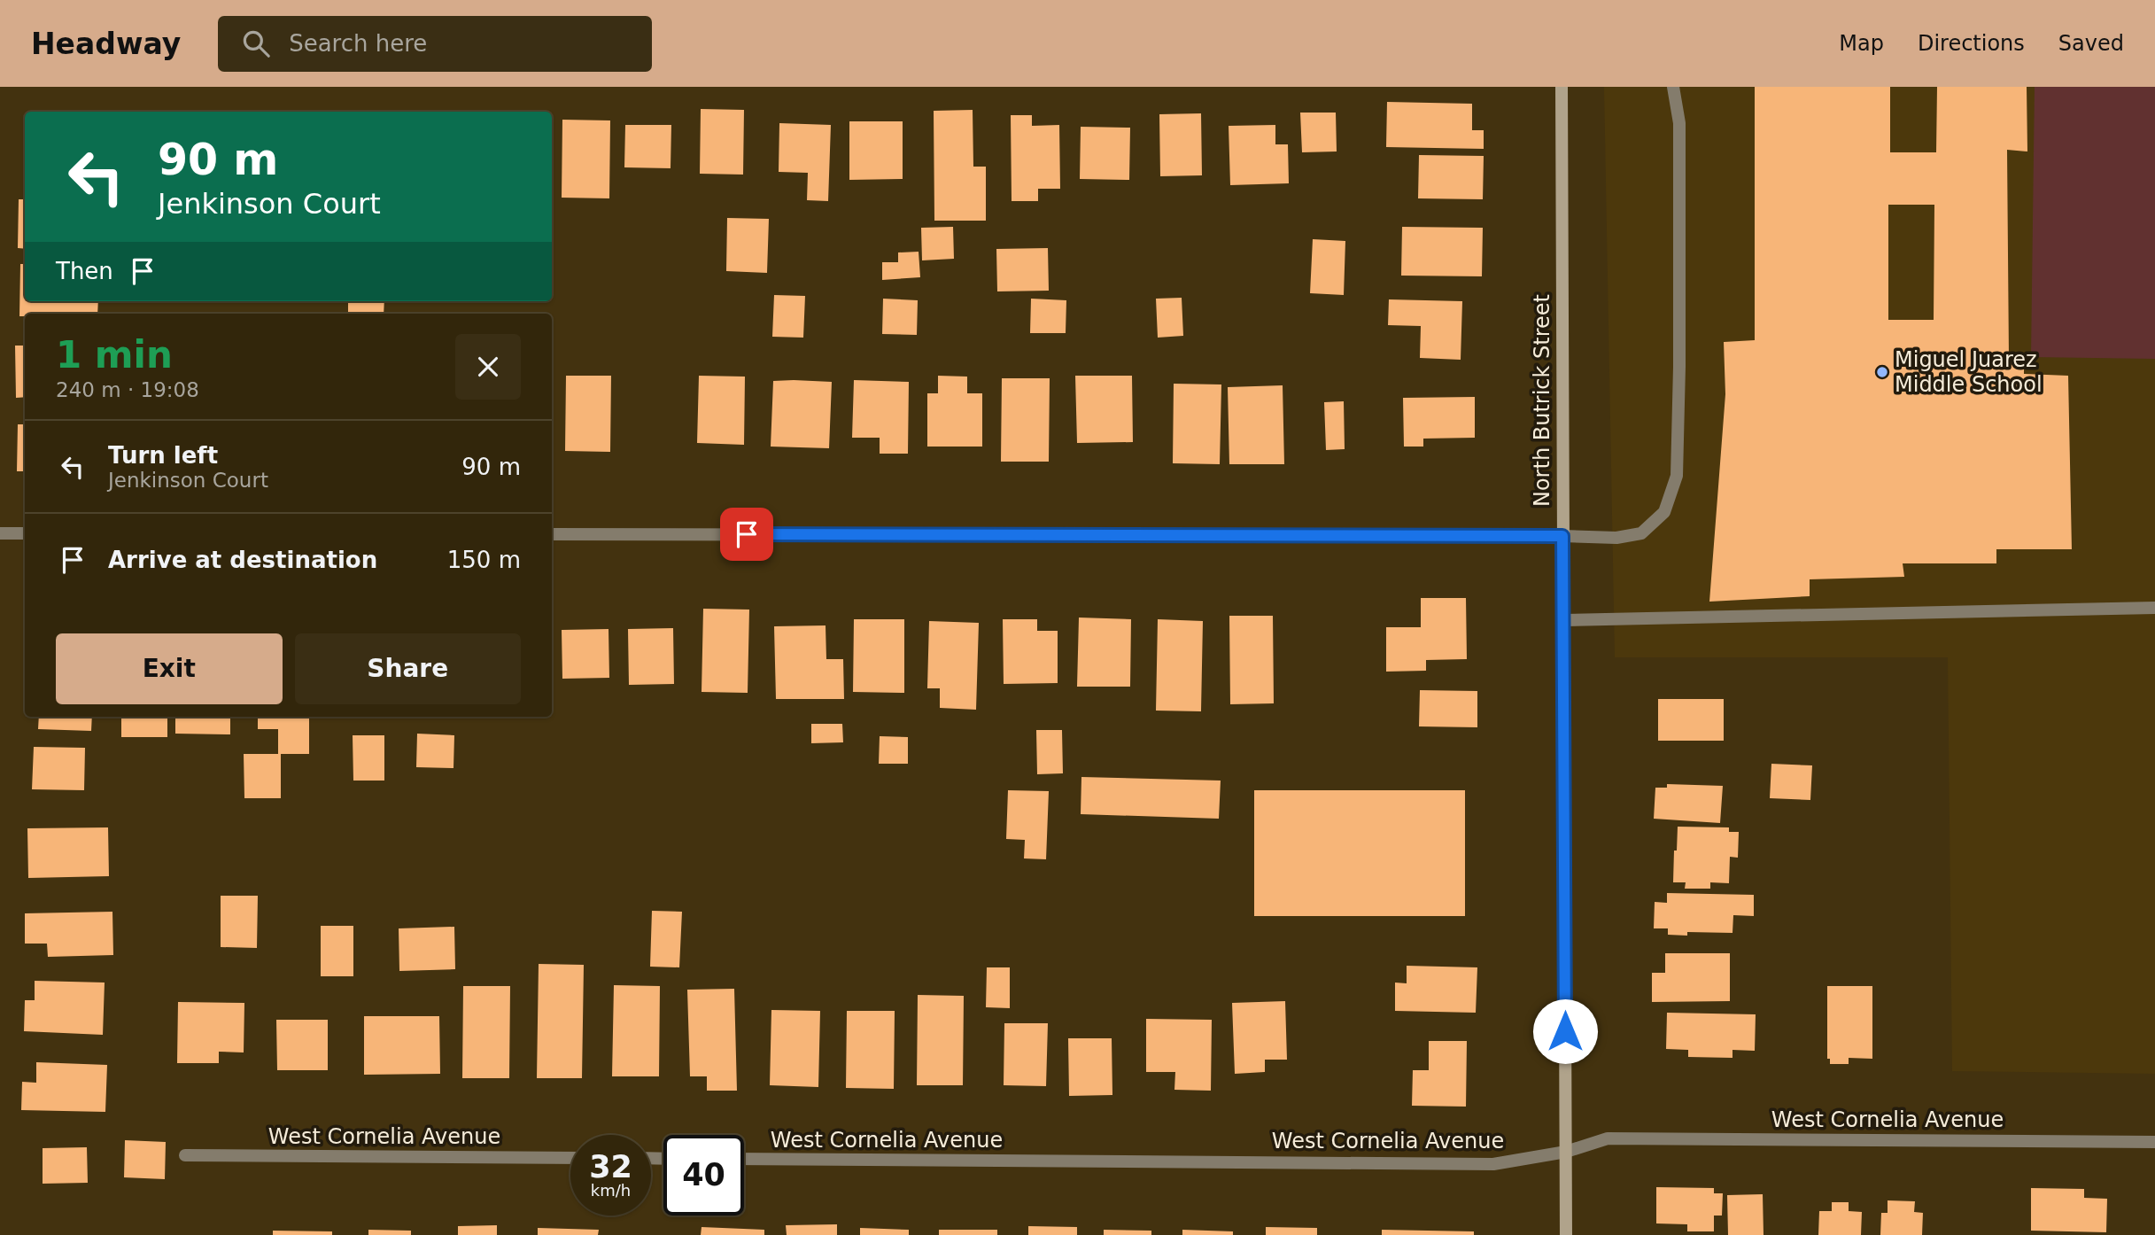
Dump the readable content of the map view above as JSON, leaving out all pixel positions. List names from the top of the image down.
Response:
{
  "streets": {
    "street": ["North Butrick Street", "West Cornelia Avenue"]
  },
  "crossings": [
    ["North Butrick Street", "West Cornelia Avenue"]
  ],
  "places": ["Miguel Juarez Middle School"],
  "page": {
    "header": "Headway",
    "search": "Search here",
    "nav": ["Map", "Directions", "Saved"],
    "turn": ["90 m", "Jenkinson Court"],
    "then": "Then",
    "heading": ["1 min", "240 m · 19:08"],
    "list": [
      {
        "name": "Turn left",
        "note": "Jenkinson Court",
        "value": "90 m"
      },
      {
        "name": "Arrive at destination",
        "value": "150 m"
      }
    ],
    "buttons": ["Exit", "Share"],
    "speed": "32 km/h",
    "limit": "40"
  }
}
